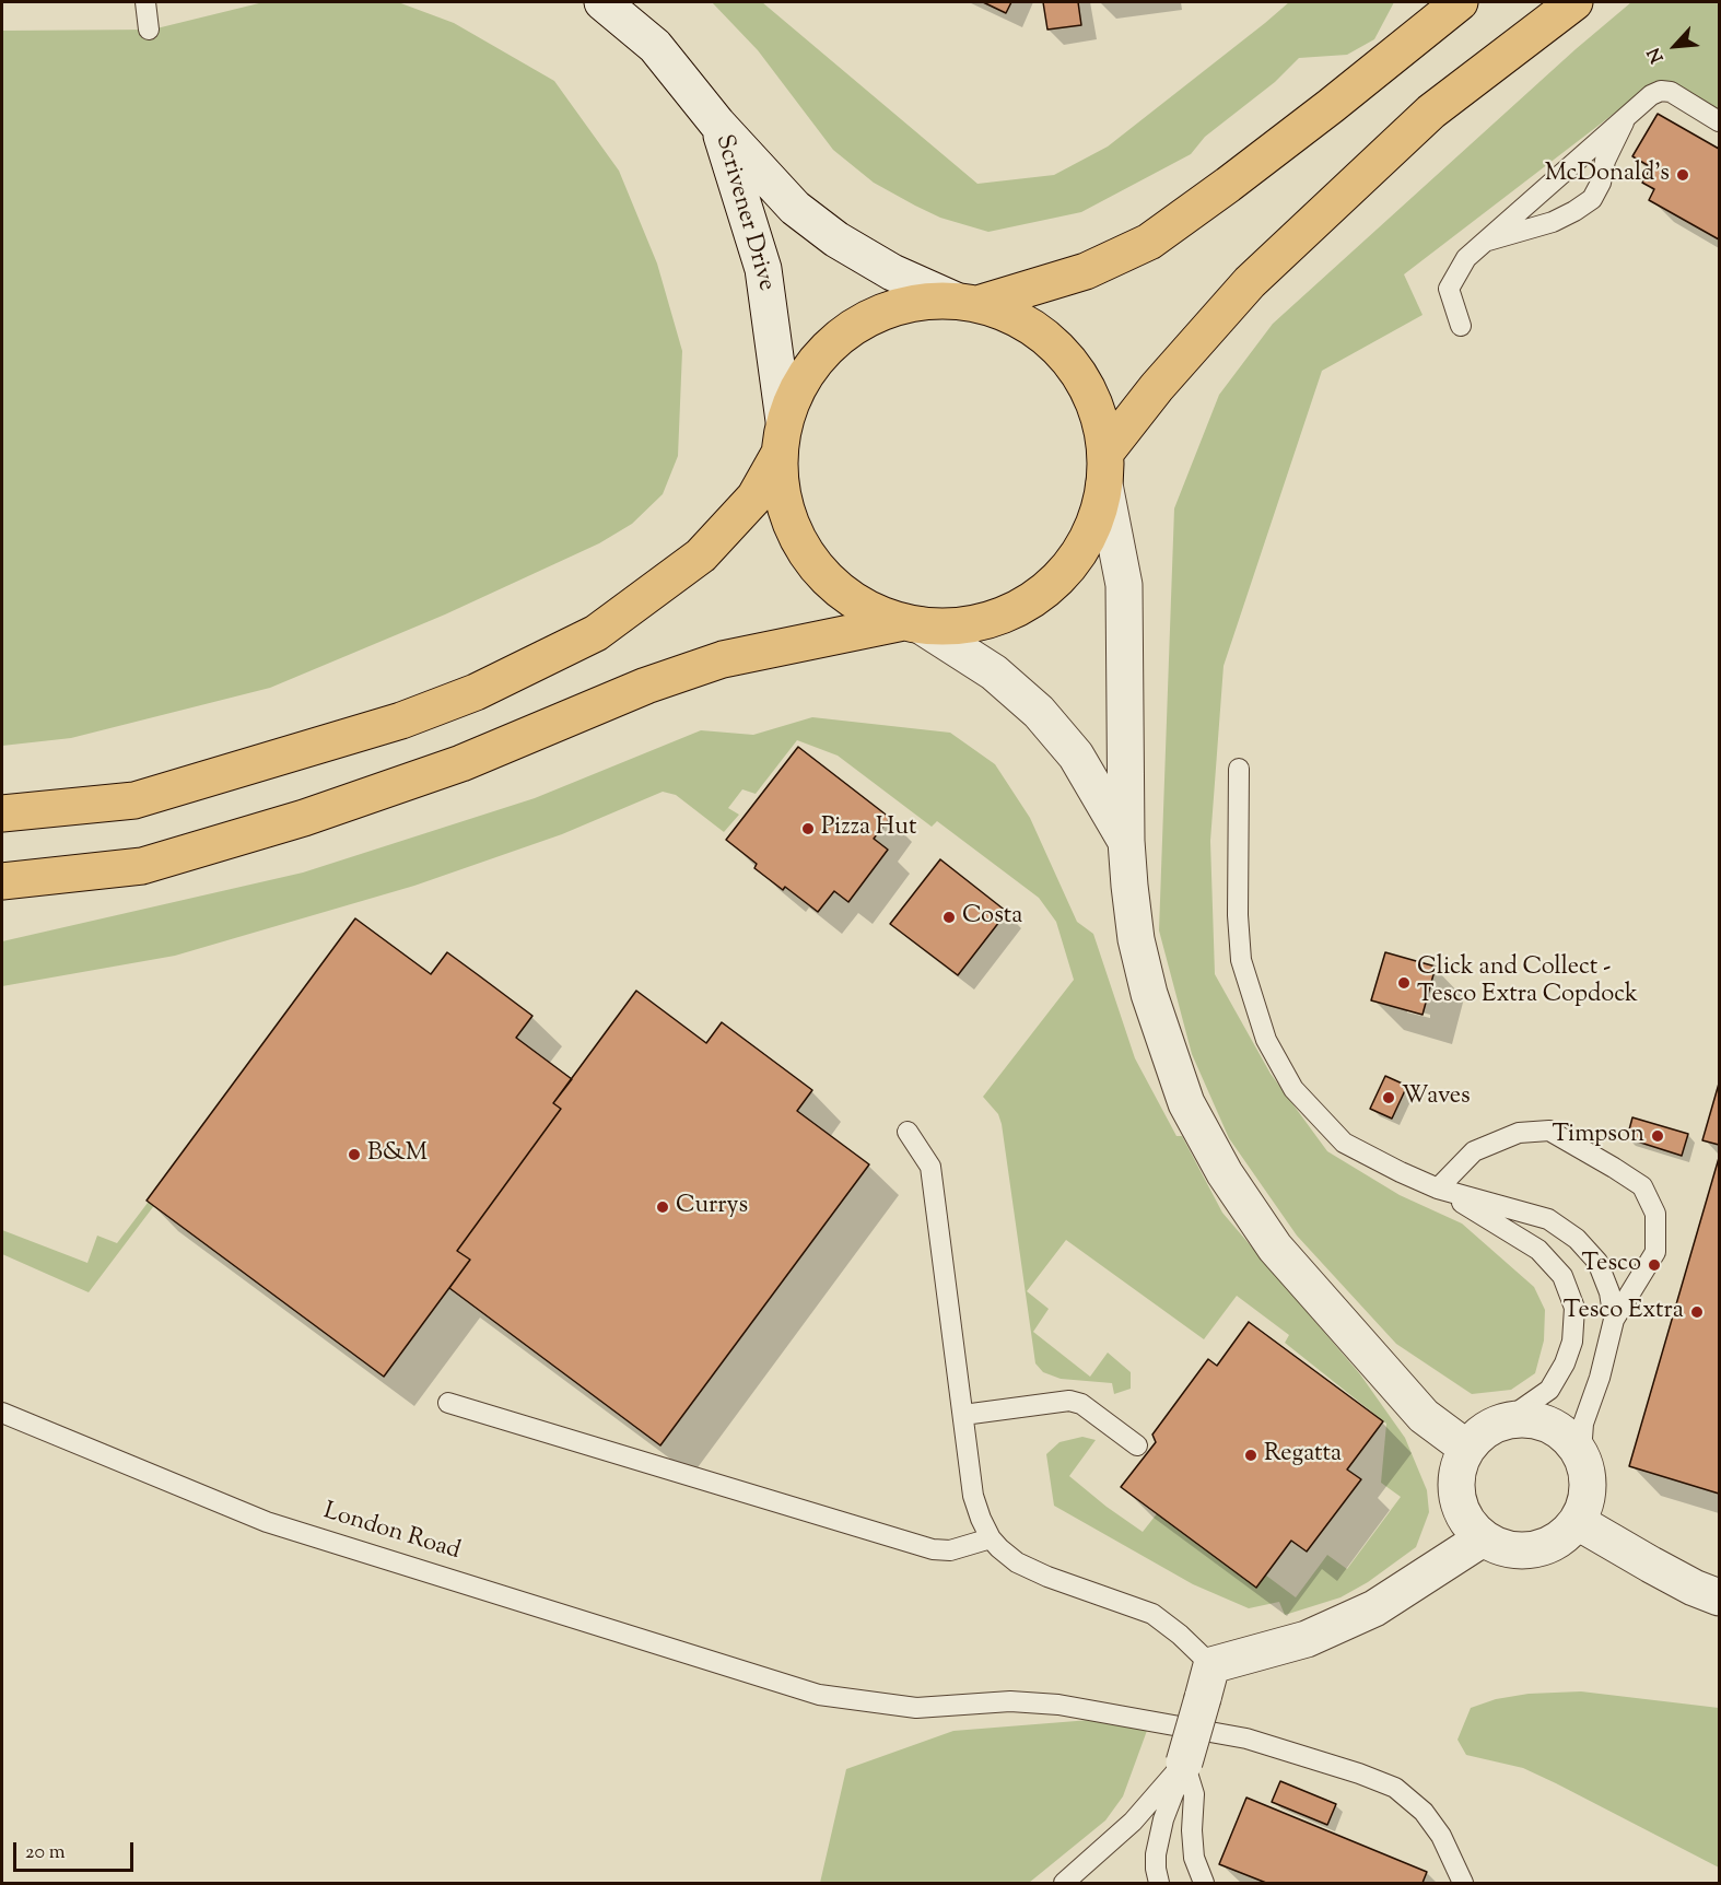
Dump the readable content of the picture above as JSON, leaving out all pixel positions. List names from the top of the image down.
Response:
{
  "streets": {
    "street": ["Scrivener Drive"],
    "lane": ["London Road"]
  },
  "places": [
    "McDonald's",
    "Pizza Hut",
    "Costa",
    "Click and Collect - Tesco Extra Copdock",
    "Waves",
    "Timpson",
    "B&M",
    "Currys",
    "Tesco",
    "Tesco Extra",
    "Regatta"
  ],
  "scale_bar": "20 m",
  "north": "bottom left"
}
